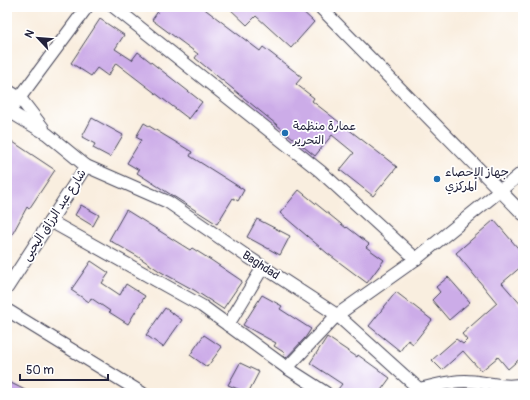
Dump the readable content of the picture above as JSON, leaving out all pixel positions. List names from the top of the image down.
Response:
{
  "streets": {
    "street": ["شارع عبد الرزاق اليحيى", "Baghdad"]
  },
  "crossings": [
    ["شارع عبد الرزاق اليحيى", "Baghdad"]
  ],
  "places": ["عمارة منظمة التحرير", "جهاز الإحصاء المركزي"],
  "scale_bar": "50 m",
  "north": "top left"
}
